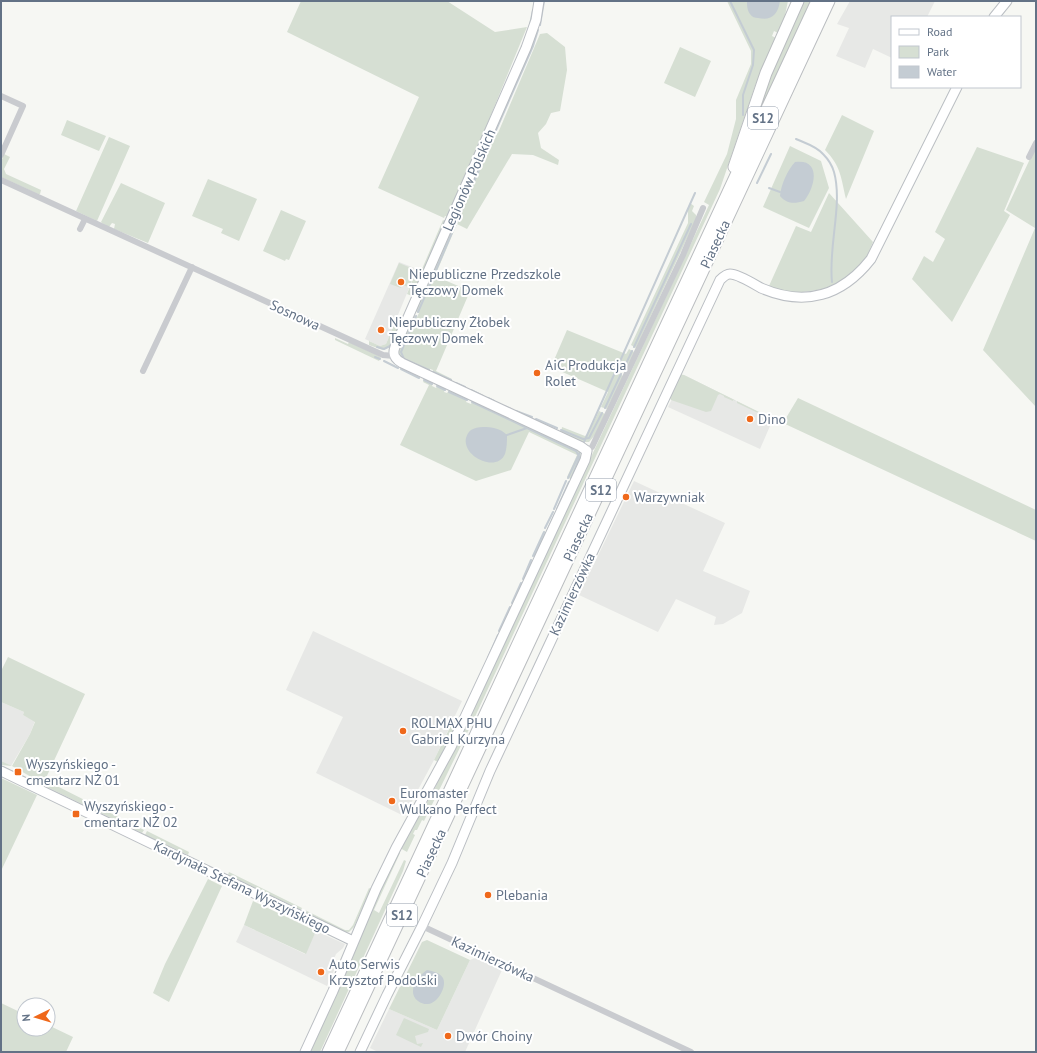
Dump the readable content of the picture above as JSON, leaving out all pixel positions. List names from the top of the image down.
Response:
{
  "streets": {
    "highway": ["S12", "Piasecka"],
    "street": [
      "Legionów Polskich",
      "Sosnowa",
      "Kazimierzówka",
      "Kardynała Stefana Wyszyńskiego"
    ]
  },
  "crossings": [
    ["Legionów Polskich", "Sosnowa"]
  ],
  "places": {
    "other": [
      "Niepubliczne Przedszkole Tęczowy Domek",
      "Niepubliczny Żłobek Tęczowy Domek",
      "AiC Produkcja Rolet",
      "Dino",
      "Warzywniak",
      "ROLMAX PHU Gabriel Kurzyna",
      "Euromaster Wulkano Perfect",
      "Plebania",
      "Auto Serwis Krzysztof Podolski",
      "Dwór Choiny"
    ],
    "transit": ["Wyszyńskiego - cmentarz NŻ 01", "Wyszyńskiego - cmentarz NŻ 02"]
  },
  "legend": ["Road", "Park", "Water"],
  "north": "left"
}
